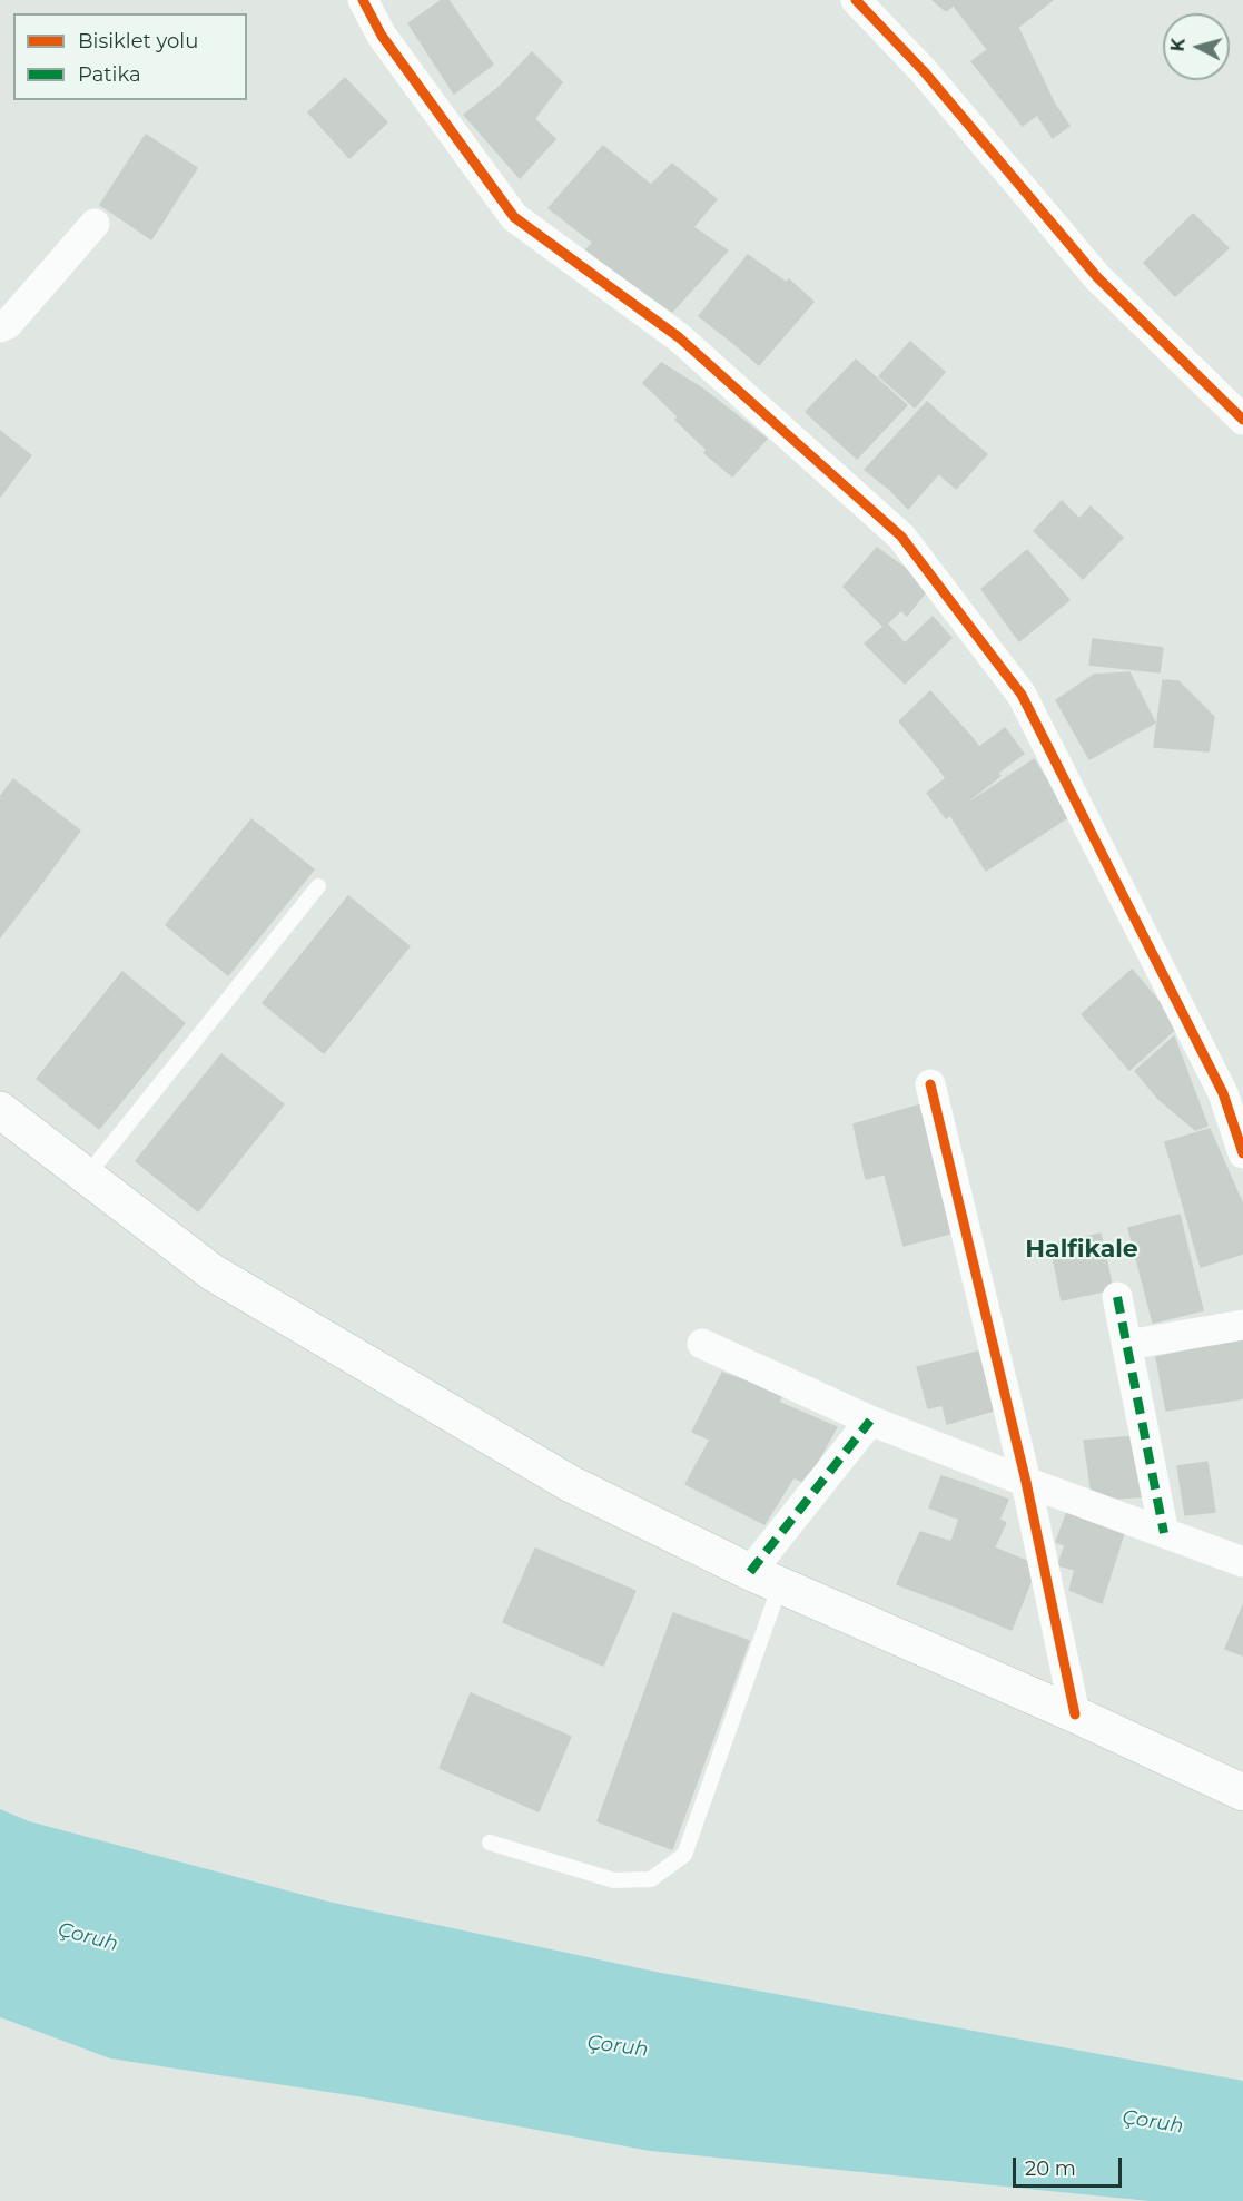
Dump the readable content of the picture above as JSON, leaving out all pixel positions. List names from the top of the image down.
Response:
{
  "districts": ["Halfikale"],
  "water": ["Çoruh"],
  "legend": ["Bisiklet yolu", "Patika"],
  "scale_bar": "20 m",
  "north": "left"
}
